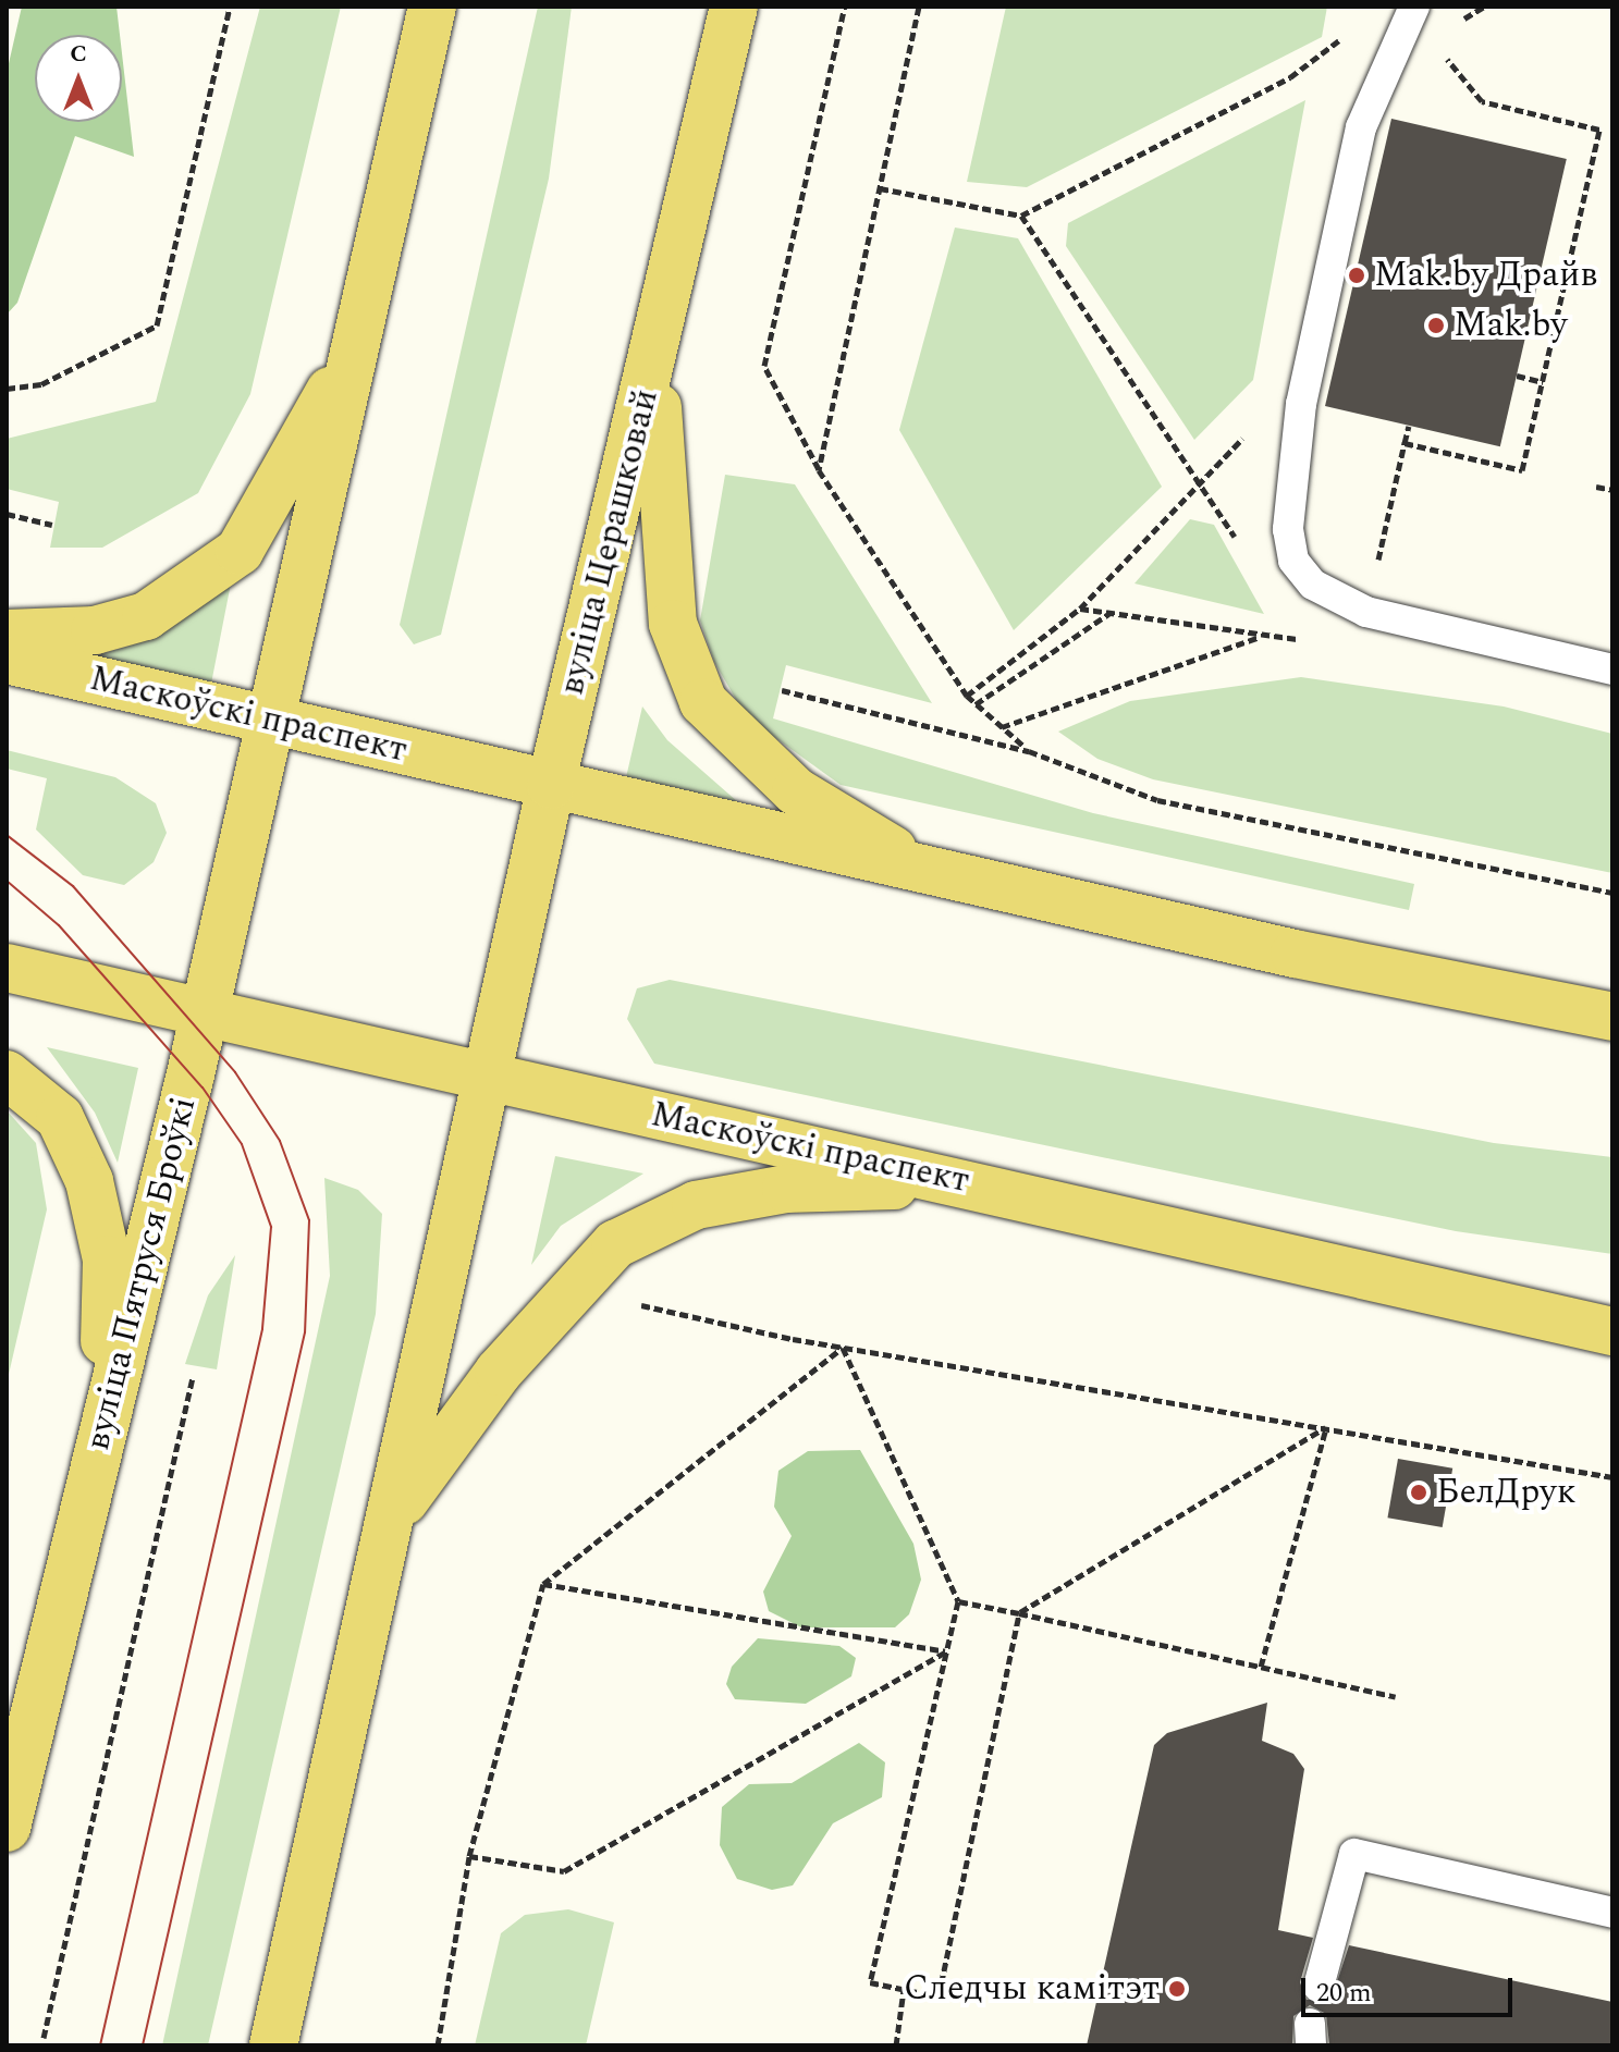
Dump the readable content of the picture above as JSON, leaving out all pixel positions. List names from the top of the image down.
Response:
{
  "streets": {
    "main road": ["вуліца Церашковай", "Маскоўскі праспект", "вуліца Пятруся Броўкі"]
  },
  "crossings": [
    ["вуліца Церашковай", "Маскоўскі праспект"],
    ["Маскоўскі праспект", "вуліца Пятруся Броўкі"]
  ],
  "places": [
    "Маk.by Драйв",
    "Mak.by",
    "БелДрук",
    "Следчы камітэт"
  ],
  "scale_bar": "20 m",
  "north": "top"
}
